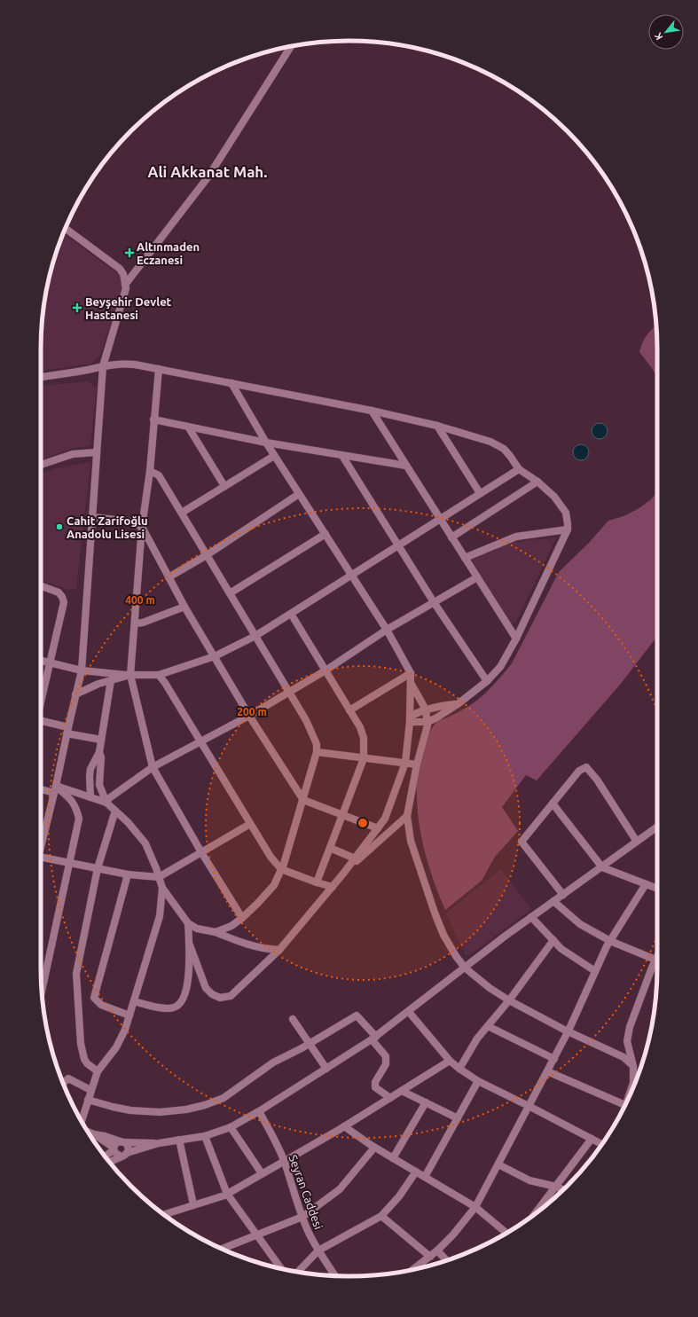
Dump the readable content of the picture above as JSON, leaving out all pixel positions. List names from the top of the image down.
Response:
{
  "streets": {
    "street": ["Seyran Caddesi"]
  },
  "districts": ["Ali Akkanat Mah."],
  "places": {
    "health": ["Altınmaden Eczanesi", "Beyşehir Devlet Hastanesi"],
    "other": ["Cahit Zarifoğlu Anadolu Lisesi"]
  },
  "north": "bottom left",
  "rings": ["400 m", "200 m"]
}
